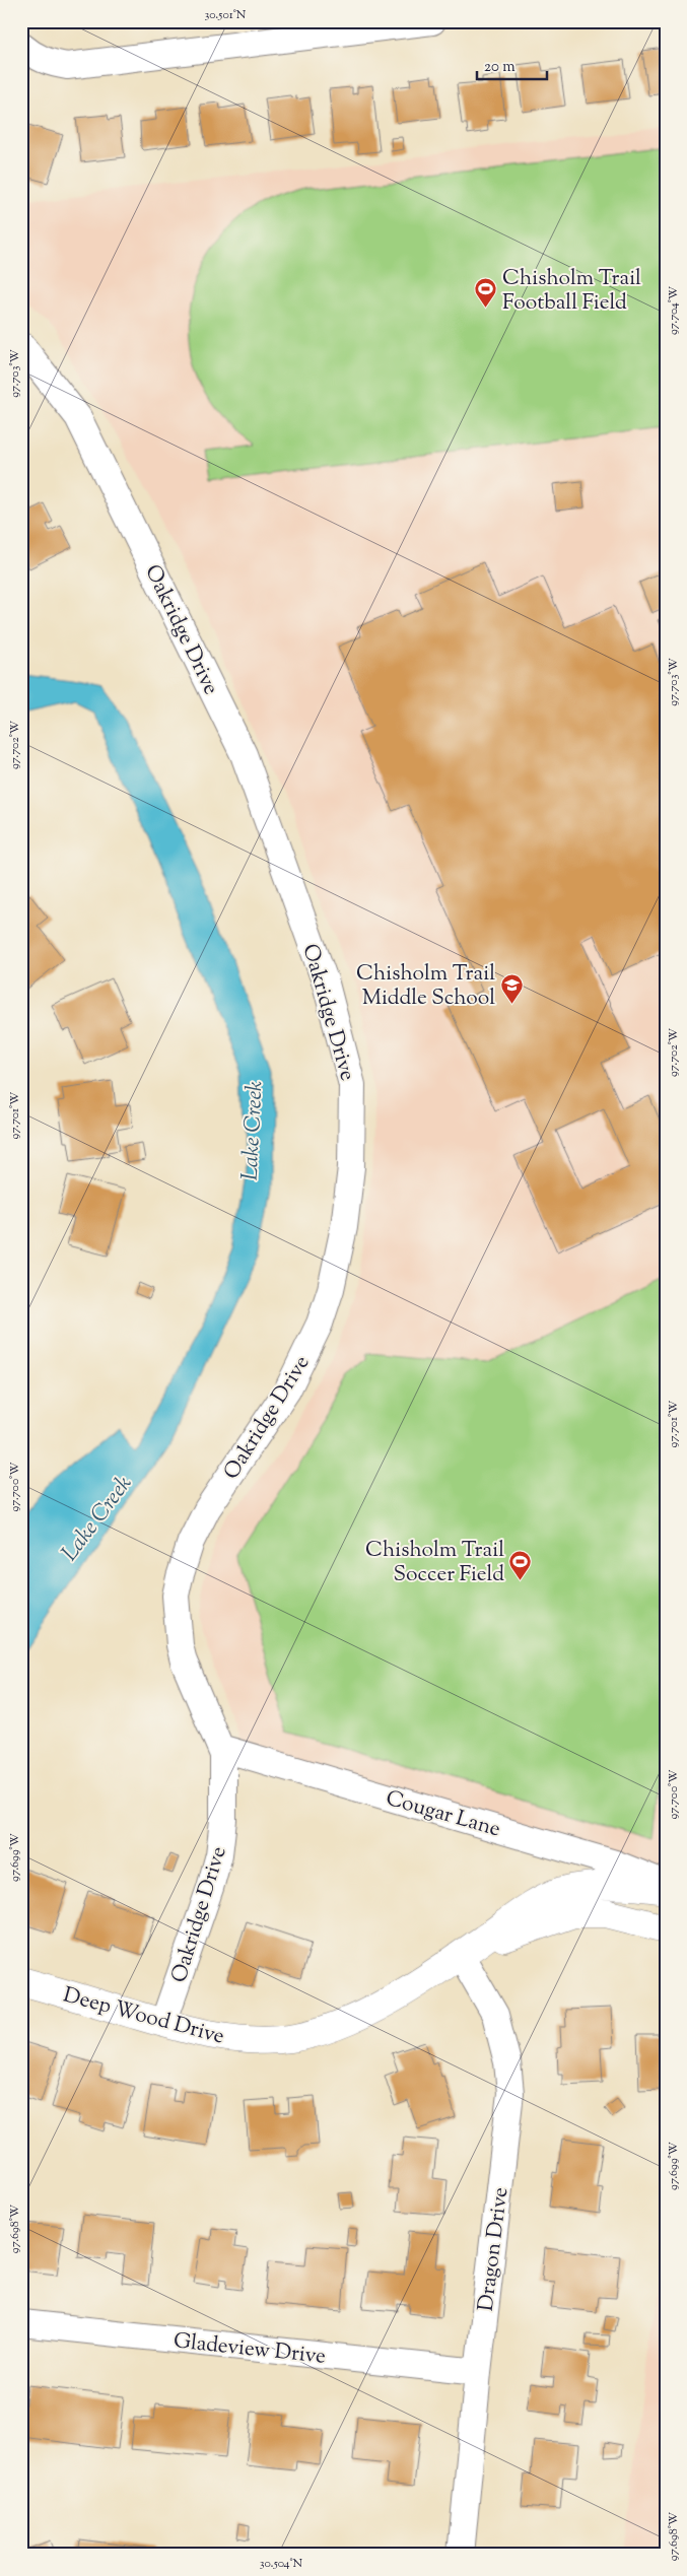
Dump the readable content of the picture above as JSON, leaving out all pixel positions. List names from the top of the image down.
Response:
{
  "streets": {
    "street": [
      "Oakridge Drive",
      "Cougar Lane",
      "Deep Wood Drive",
      "Dragon Drive",
      "Gladeview Drive"
    ]
  },
  "crossings": [
    ["Oakridge Drive", "Cougar Lane"],
    ["Oakridge Drive", "Deep Wood Drive"],
    ["Deep Wood Drive", "Dragon Drive"],
    ["Dragon Drive", "Gladeview Drive"]
  ],
  "water": ["Lake Creek"],
  "places": {
    "sports": ["Chisholm Trail Football Field", "Chisholm Trail Soccer Field"],
    "school or university": ["Chisholm Trail Middle School"]
  },
  "scale_bar": "20 m",
  "coordinates": [
    "30.501°N",
    "97.704°W",
    "97.703°W",
    "97.702°W",
    "97.701°W",
    "97.700°W",
    "97.699°W",
    "97.698°W",
    "30.504°N"
  ]
}
